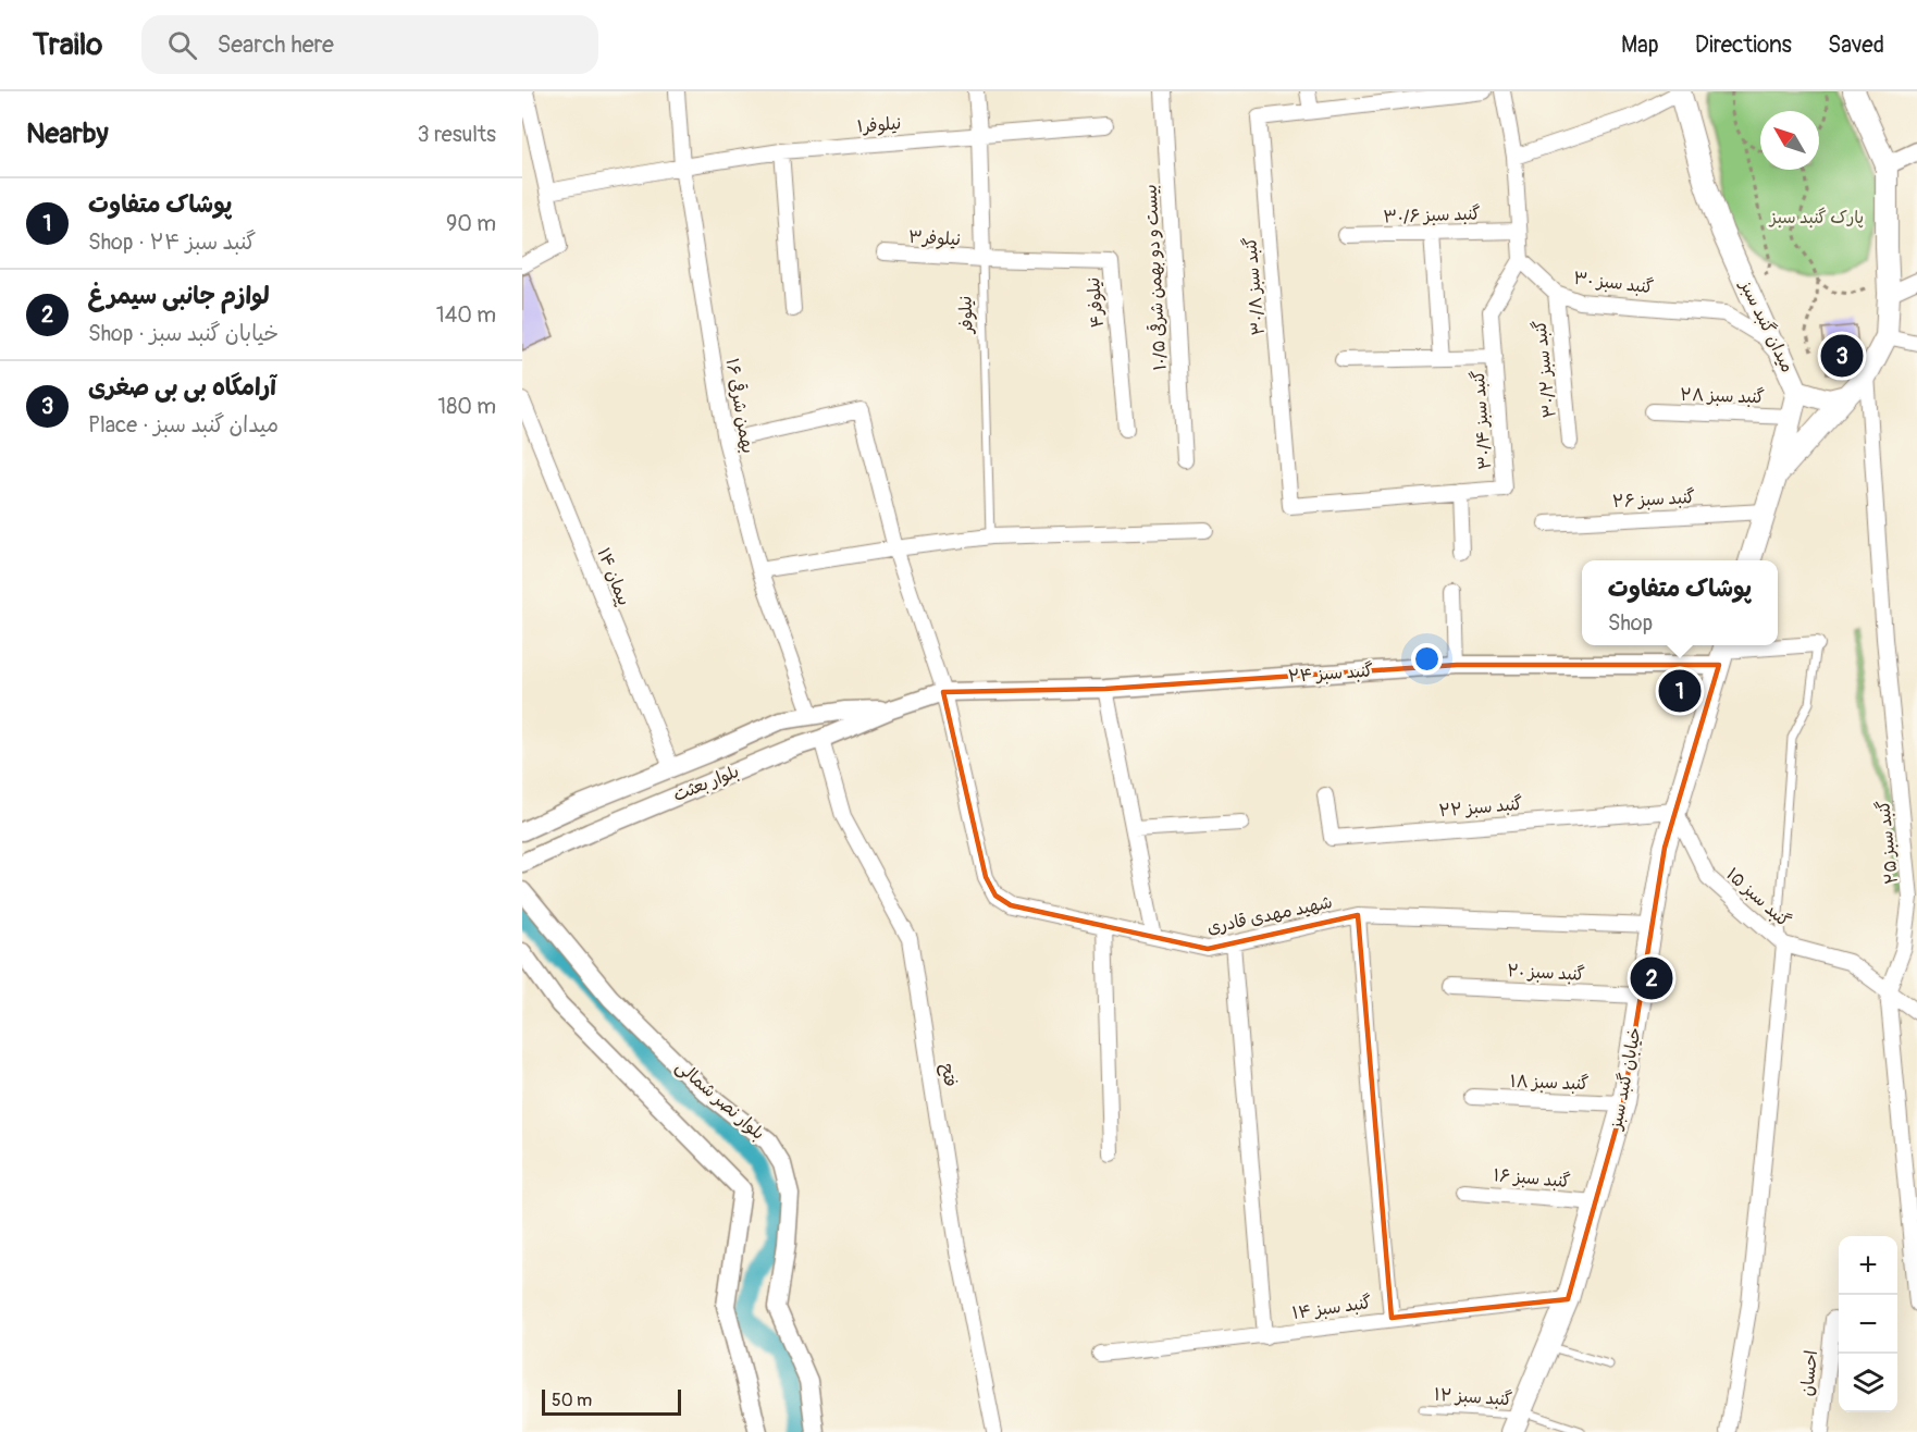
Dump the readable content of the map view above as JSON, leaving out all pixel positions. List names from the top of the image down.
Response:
{
  "streets": {
    "main road": ["میدان گنبد سبز", "خیابان گنبد سبز"],
    "street": [
      "نیلوفر۱",
      "گنبد سبز ۳۰/۶",
      "نیلوفر۳",
      "بیست و دو بهمن شرقی ۱۰/۵",
      "گنبد سبز ۳۰",
      "گنبد سبز ۳۰/۸",
      "نیلوفر۴",
      "نیلوفر",
      "گنبد سبز ۳۰/۲",
      "گنبد سبز ۲۸",
      "بهمن شرقی ۱۶",
      "گنبد سبز ۳۰/۴",
      "گنبد سبز ۲۶",
      "پیمان ۱۴",
      "گنبد سبز ۲۴",
      "بلوار بعثت",
      "گنبد سبز ۲۲",
      "گنبد سبز ۲۵",
      "گنبد سبز ۱۵",
      "شهید مهدی قادری",
      "گنبد سبز ۲۰",
      "فتح",
      "گنبد سبز ۱۸",
      "بلوار نصر شمالی",
      "گنبد سبز ۱۶",
      "گنبد سبز ۱۴",
      "احسان"
    ],
    "lane": ["گنبد سبز ۱۲"]
  },
  "crossings": [
    ["نیلوفر۱", "نیلوفر"],
    ["نیلوفر۱", "بهمن شرقی ۱۶"],
    ["نیلوفر۳", "نیلوفر۴"],
    ["نیلوفر۳", "نیلوفر"],
    ["گنبد سبز ۳۰", "میدان گنبد سبز"],
    ["گنبد سبز ۳۰", "گنبد سبز ۳۰/۲"],
    ["گنبد سبز ۳۰", "گنبد سبز ۳۰/۴"],
    ["گنبد سبز ۳۰/۸", "گنبد سبز ۳۰/۴"],
    ["نیلوفر۴", "نیلوفر"],
    ["بهمن شرقی ۱۶", "بلوار بعثت"],
    ["بهمن شرقی ۱۶", "شهید مهدی قادری"],
    ["پیمان ۱۴", "بلوار بعثت"],
    ["گنبد سبز ۲۴", "بلوار بعثت"],
    ["گنبد سبز ۲۴", "شهید مهدی قادری"],
    ["گنبد سبز ۲۴", "خیابان گنبد سبز"],
    ["بلوار بعثت", "شهید مهدی قادری"],
    ["بلوار بعثت", "فتح"],
    ["گنبد سبز ۲۲", "گنبد سبز ۱۵"],
    ["گنبد سبز ۲۲", "خیابان گنبد سبز"],
    ["گنبد سبز ۲۵", "گنبد سبز ۱۵"],
    ["گنبد سبز ۱۵", "خیابان گنبد سبز"],
    ["شهید مهدی قادری", "خیابان گنبد سبز"],
    ["گنبد سبز ۲۰", "خیابان گنبد سبز"],
    ["خیابان گنبد سبز", "گنبد سبز ۱۸"],
    ["خیابان گنبد سبز", "گنبد سبز ۱۶"],
    ["خیابان گنبد سبز", "گنبد سبز ۱۴"],
    ["خیابان گنبد سبز", "گنبد سبز ۱۲"]
  ],
  "parks": ["پارک گنبد سبز"],
  "scale_bar": "50 m",
  "north": "top left",
  "page": {
    "header": "Trailo",
    "search": "Search here",
    "nav": ["Map", "Directions", "Saved"],
    "heading": ["Nearby", "3 results"],
    "list": [
      {
        "mark": "1",
        "name": "پوشاک متفاوت",
        "note": "Shop · گنبد سبز ۲۴",
        "value": "90 m"
      },
      {
        "mark": "2",
        "name": "لوازم جانبی سیمرغ",
        "note": "Shop · خیابان گنبد سبز",
        "value": "140 m"
      },
      {
        "mark": "3",
        "name": "آرامگاه بی بی صغری",
        "note": "Place · میدان گنبد سبز",
        "value": "180 m"
      }
    ],
    "pins": ["3", "1", "2"],
    "popup": ["پوشاک متفاوت", "Shop"],
    "map_buttons": ["+", "−"],
    "scale": "50 m"
  }
}
